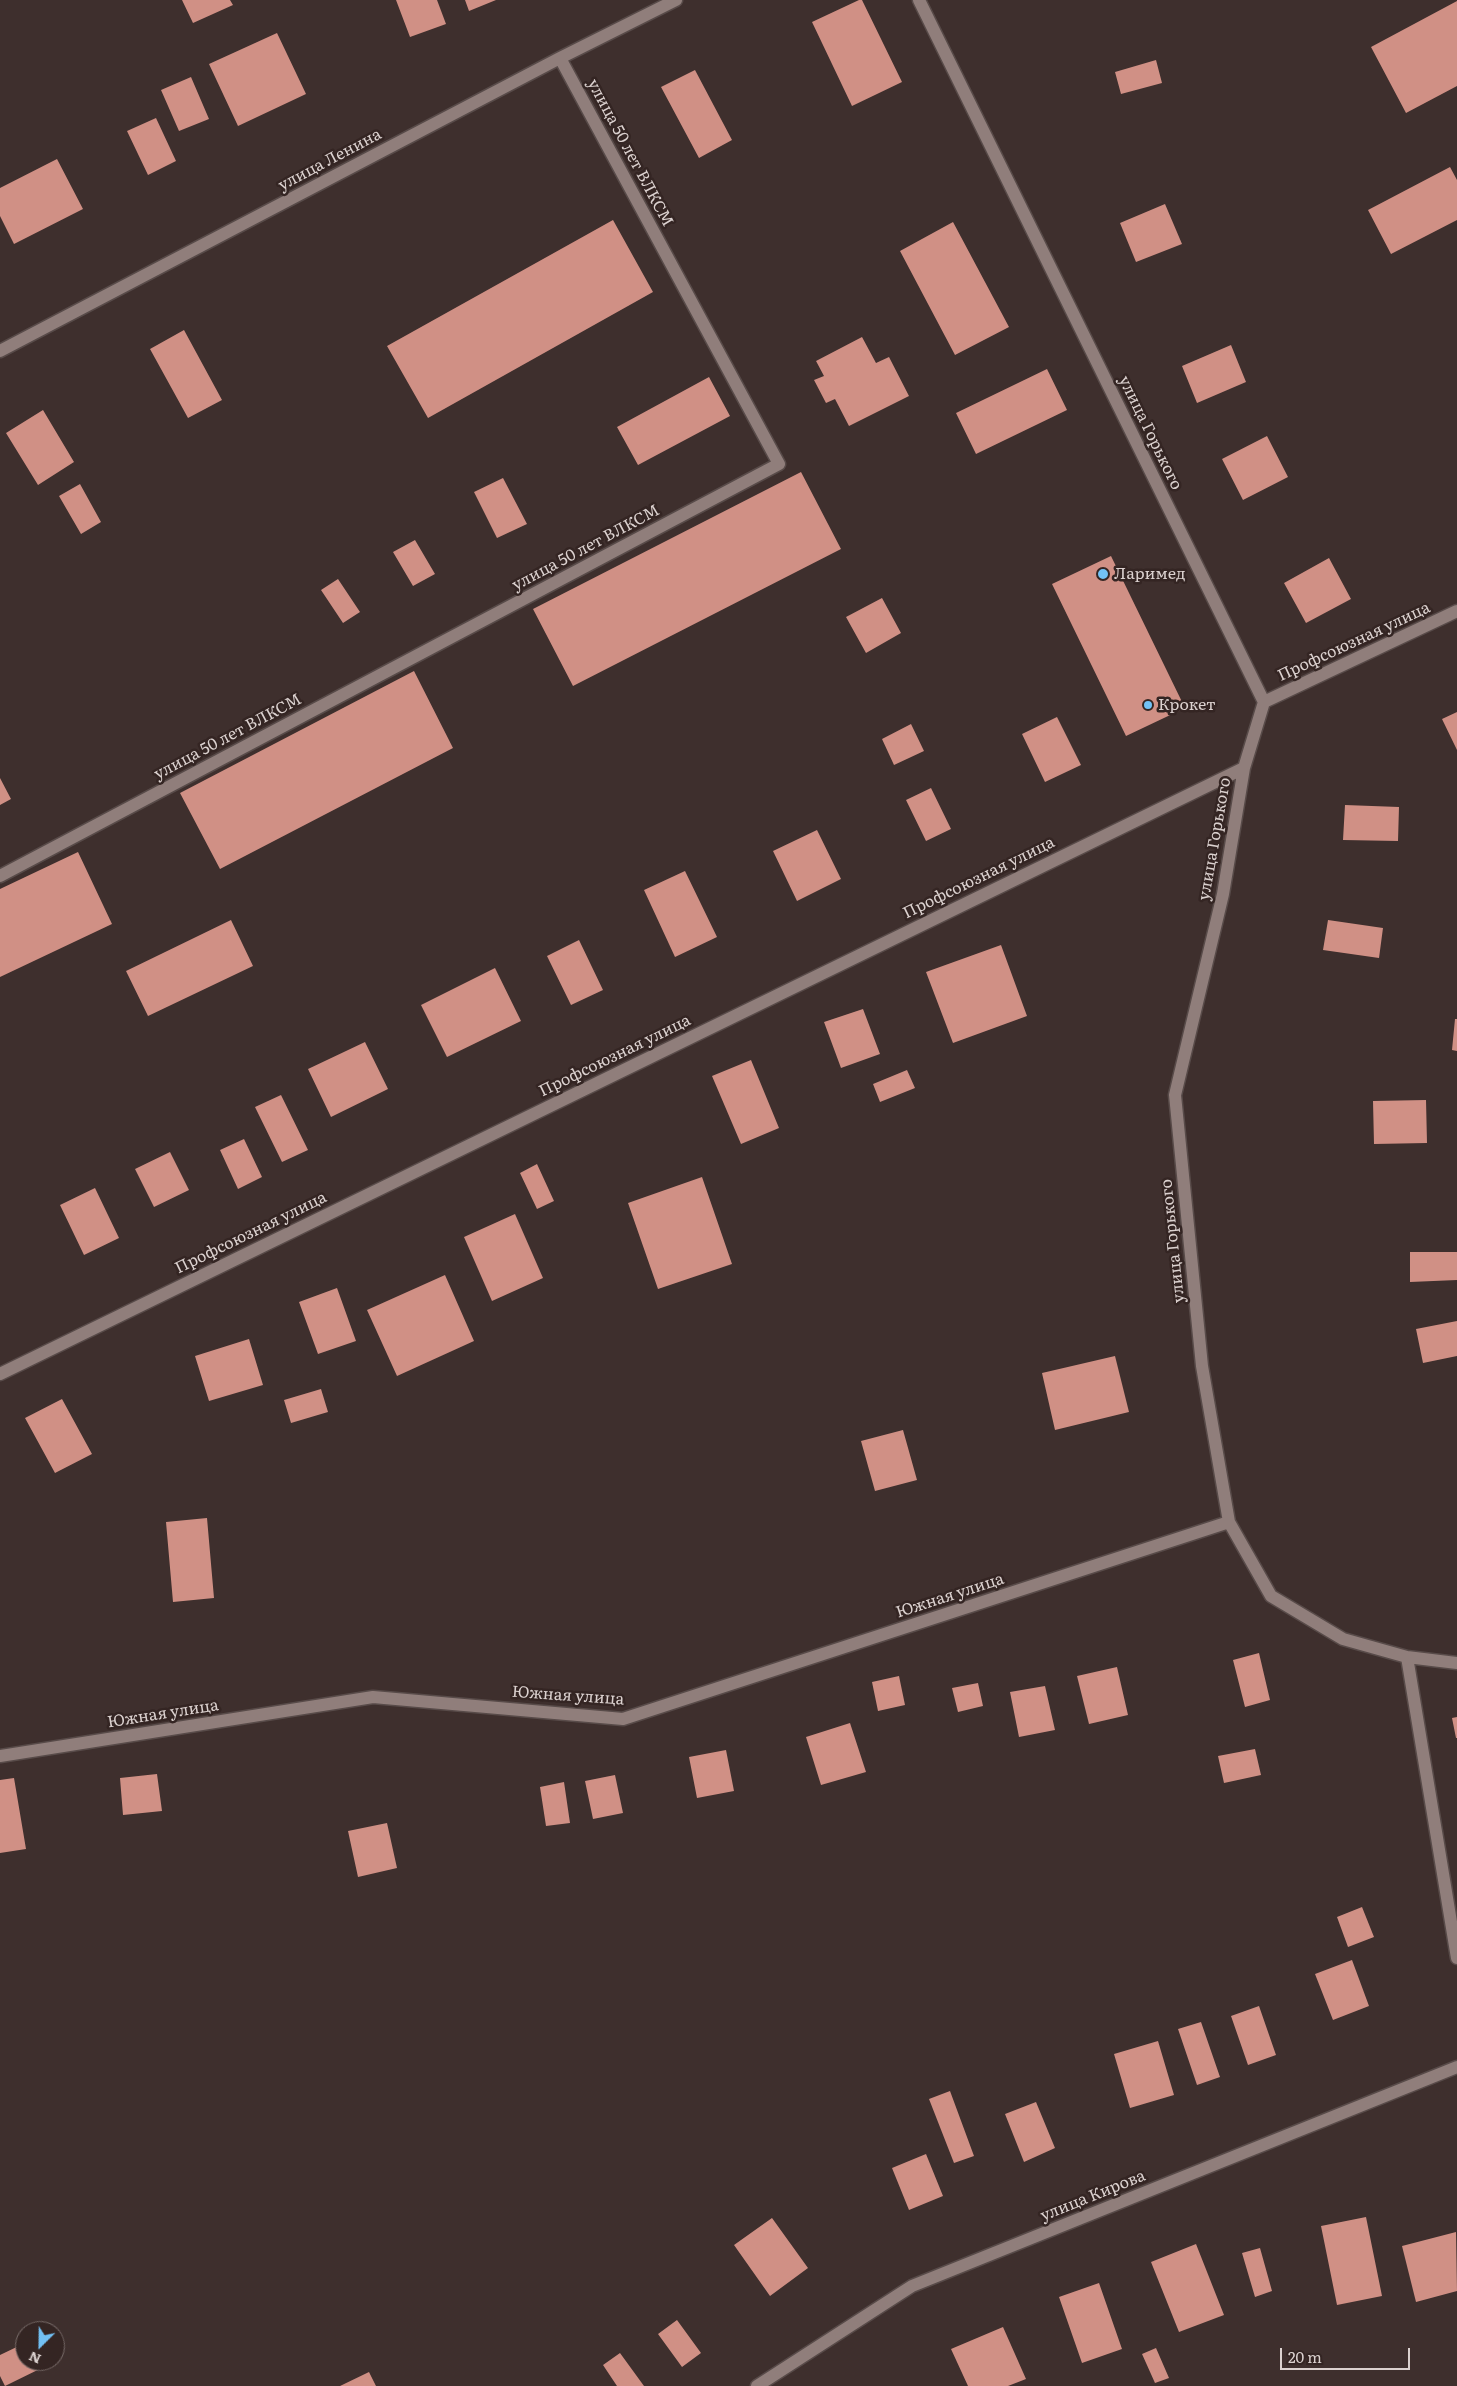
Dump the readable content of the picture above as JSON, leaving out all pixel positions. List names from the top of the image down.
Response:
{
  "streets": {
    "street": [
      "улица 50 лет ВЛКСМ",
      "улица Ленина",
      "улица Горького",
      "Профсоюзная улица",
      "Южная улица",
      "улица Кирова"
    ]
  },
  "crossings": [
    ["улица 50 лет ВЛКСМ", "улица Ленина"],
    ["улица Горького", "Профсоюзная улица"],
    ["улица Горького", "Южная улица"]
  ],
  "places": ["Ларимед", "Крокет"],
  "scale_bar": "20 m",
  "north": "bottom left"
}
